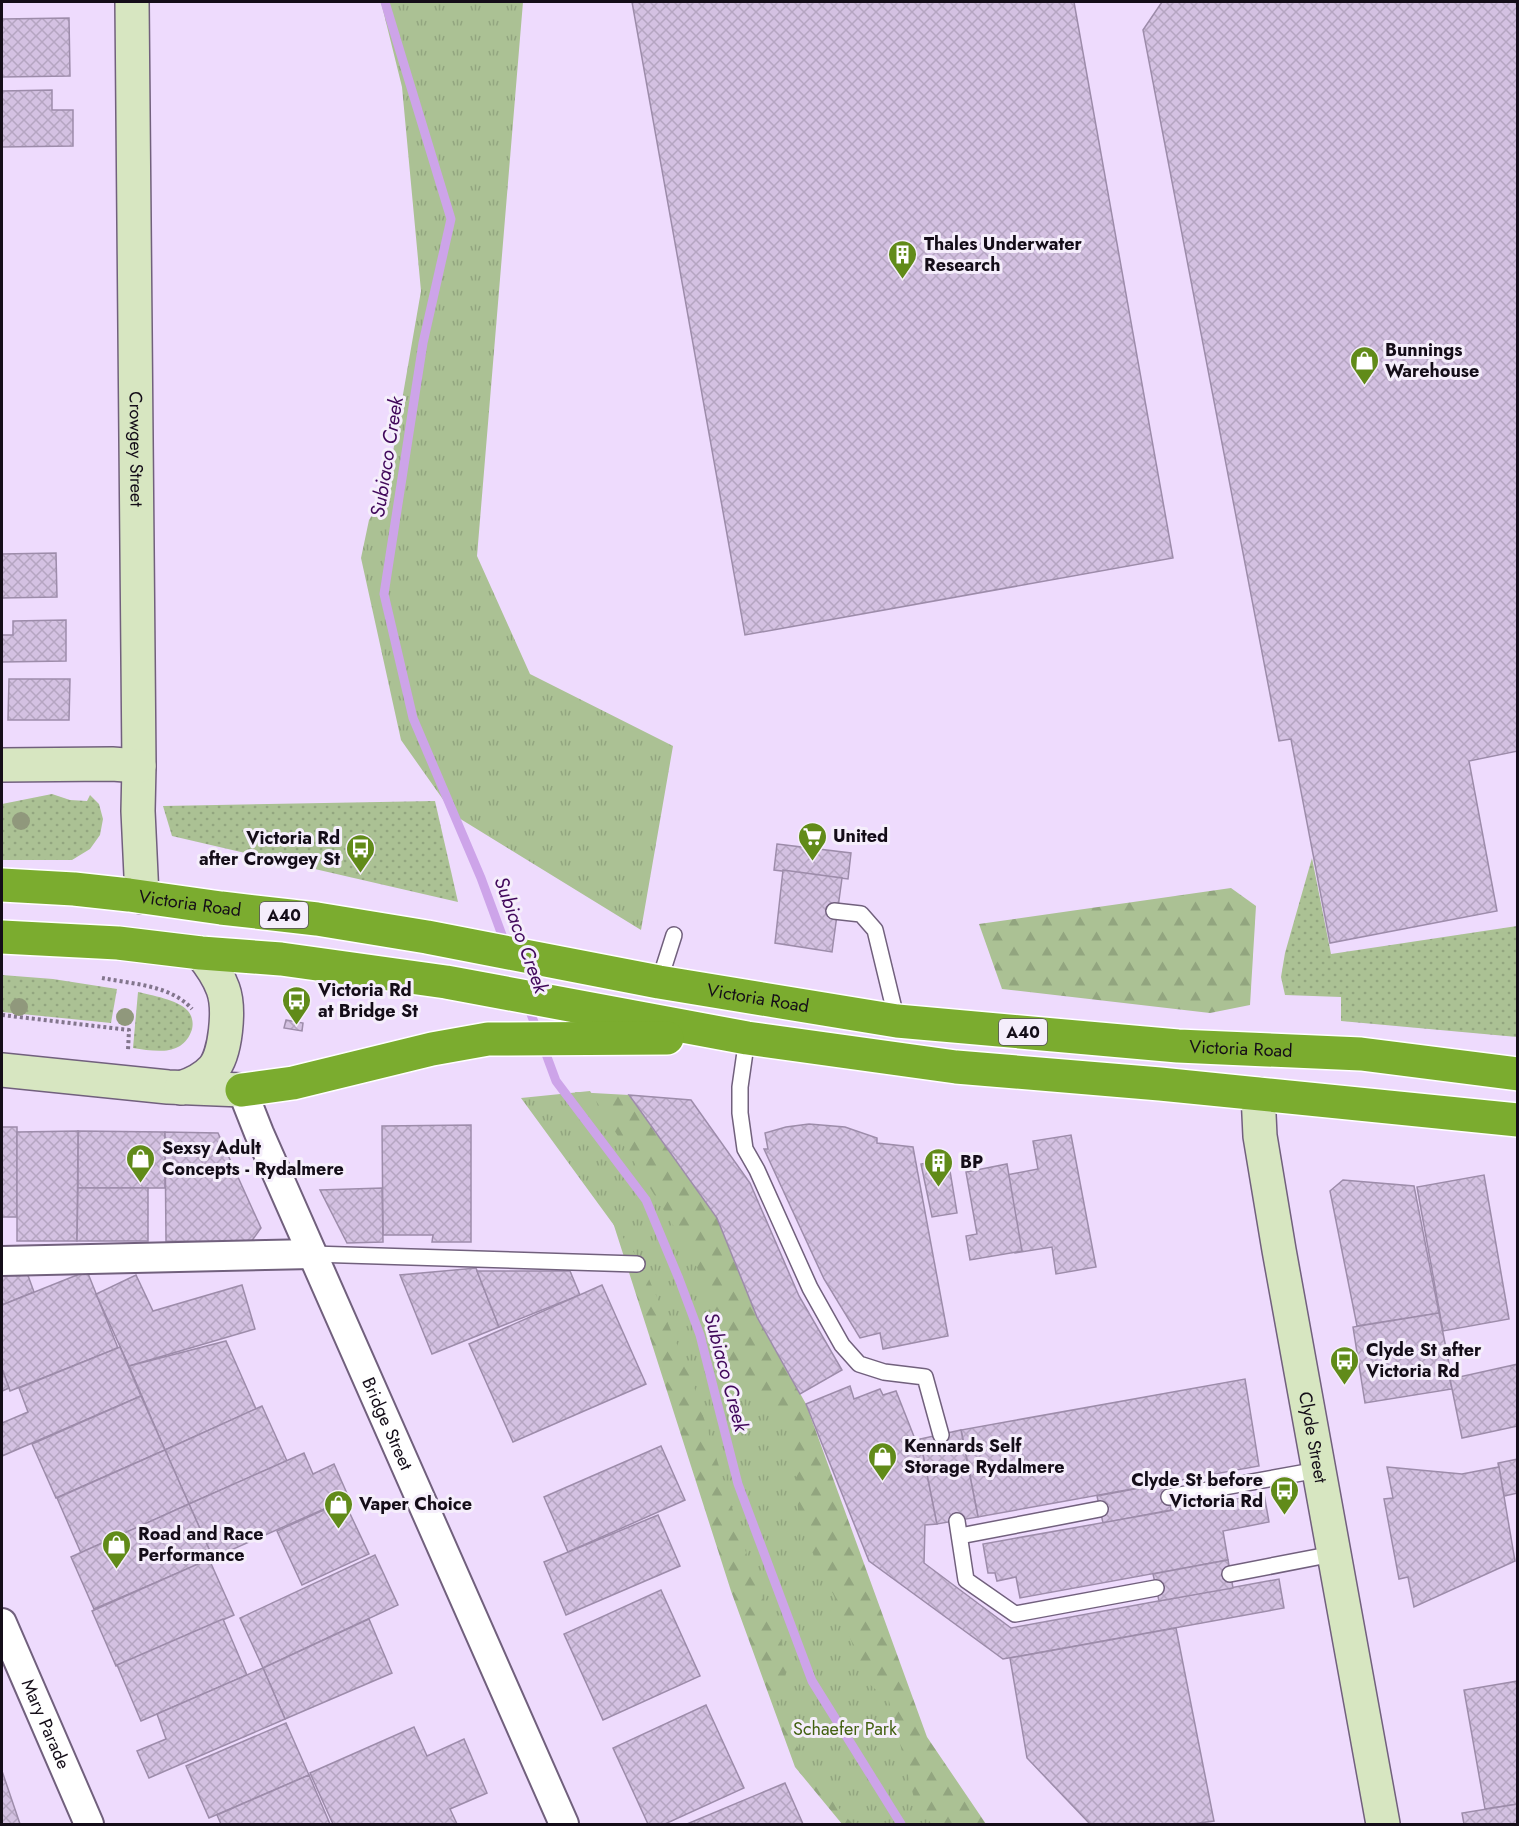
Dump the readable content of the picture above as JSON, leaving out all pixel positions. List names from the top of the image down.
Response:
{
  "streets": {
    "highway": ["Victoria Road", "A40", "Clyde Street"],
    "street": ["Crowgey Street", "Bridge Street", "Mary Parade"]
  },
  "crossings": [
    ["Crowgey Street", "Victoria Road"],
    ["Victoria Road", "Clyde Street"],
    ["A40", "Clyde Street"]
  ],
  "water": ["Subiaco Creek"],
  "parks": ["Schaefer Park"],
  "places": {
    "building": ["Thales Underwater Research", "BP"],
    "shop": [
      "Bunnings Warehouse",
      "Sexsy Adult Concepts - Rydalmere",
      "Kennards Self Storage Rydalmere",
      "Vaper Choice",
      "Road and Race Performance"
    ],
    "supermarket": ["United"],
    "bus stop": [
      "Victoria Rd after Crowgey St",
      "Victoria Rd at Bridge St",
      "Clyde St after Victoria Rd",
      "Clyde St before Victoria Rd"
    ]
  }
}
